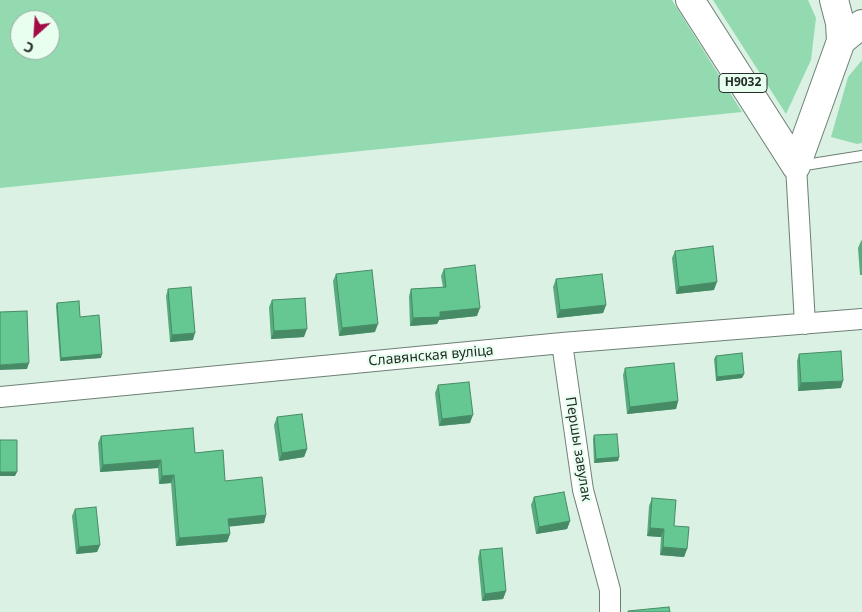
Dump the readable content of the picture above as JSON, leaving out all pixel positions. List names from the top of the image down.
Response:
{
  "streets": {
    "highway": ["Н9032"],
    "street": ["Славянская вуліца", "Першы завулак"]
  },
  "crossings": [
    ["Н9032", "Славянская вуліца"],
    ["Славянская вуліца", "Першы завулак"]
  ],
  "north": "bottom left"
}
